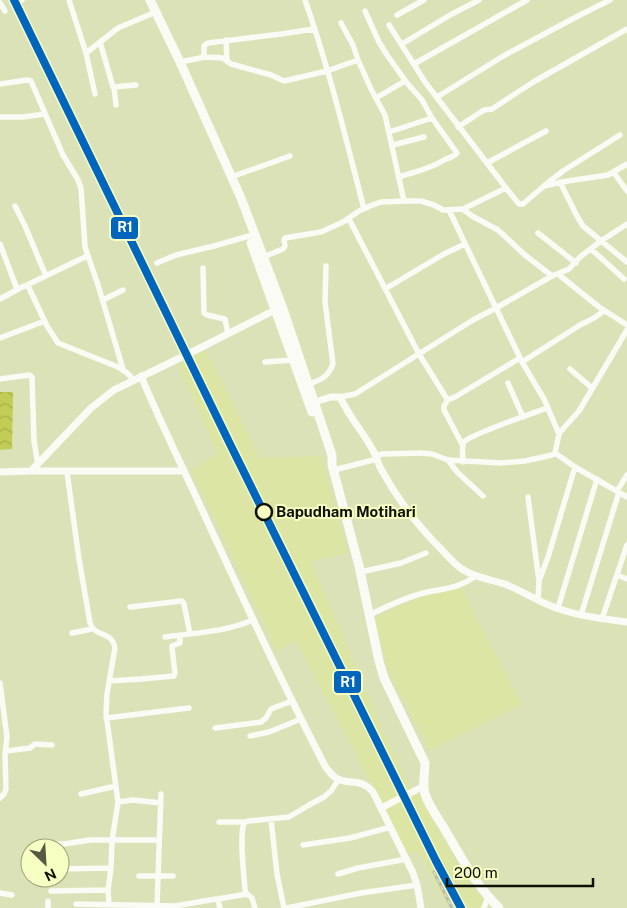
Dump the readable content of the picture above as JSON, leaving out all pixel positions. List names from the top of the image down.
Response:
{
  "places": ["Bapudham Motihari"],
  "lines": ["transit line R1"],
  "scale_bar": "200 m",
  "north": "bottom right"
}
